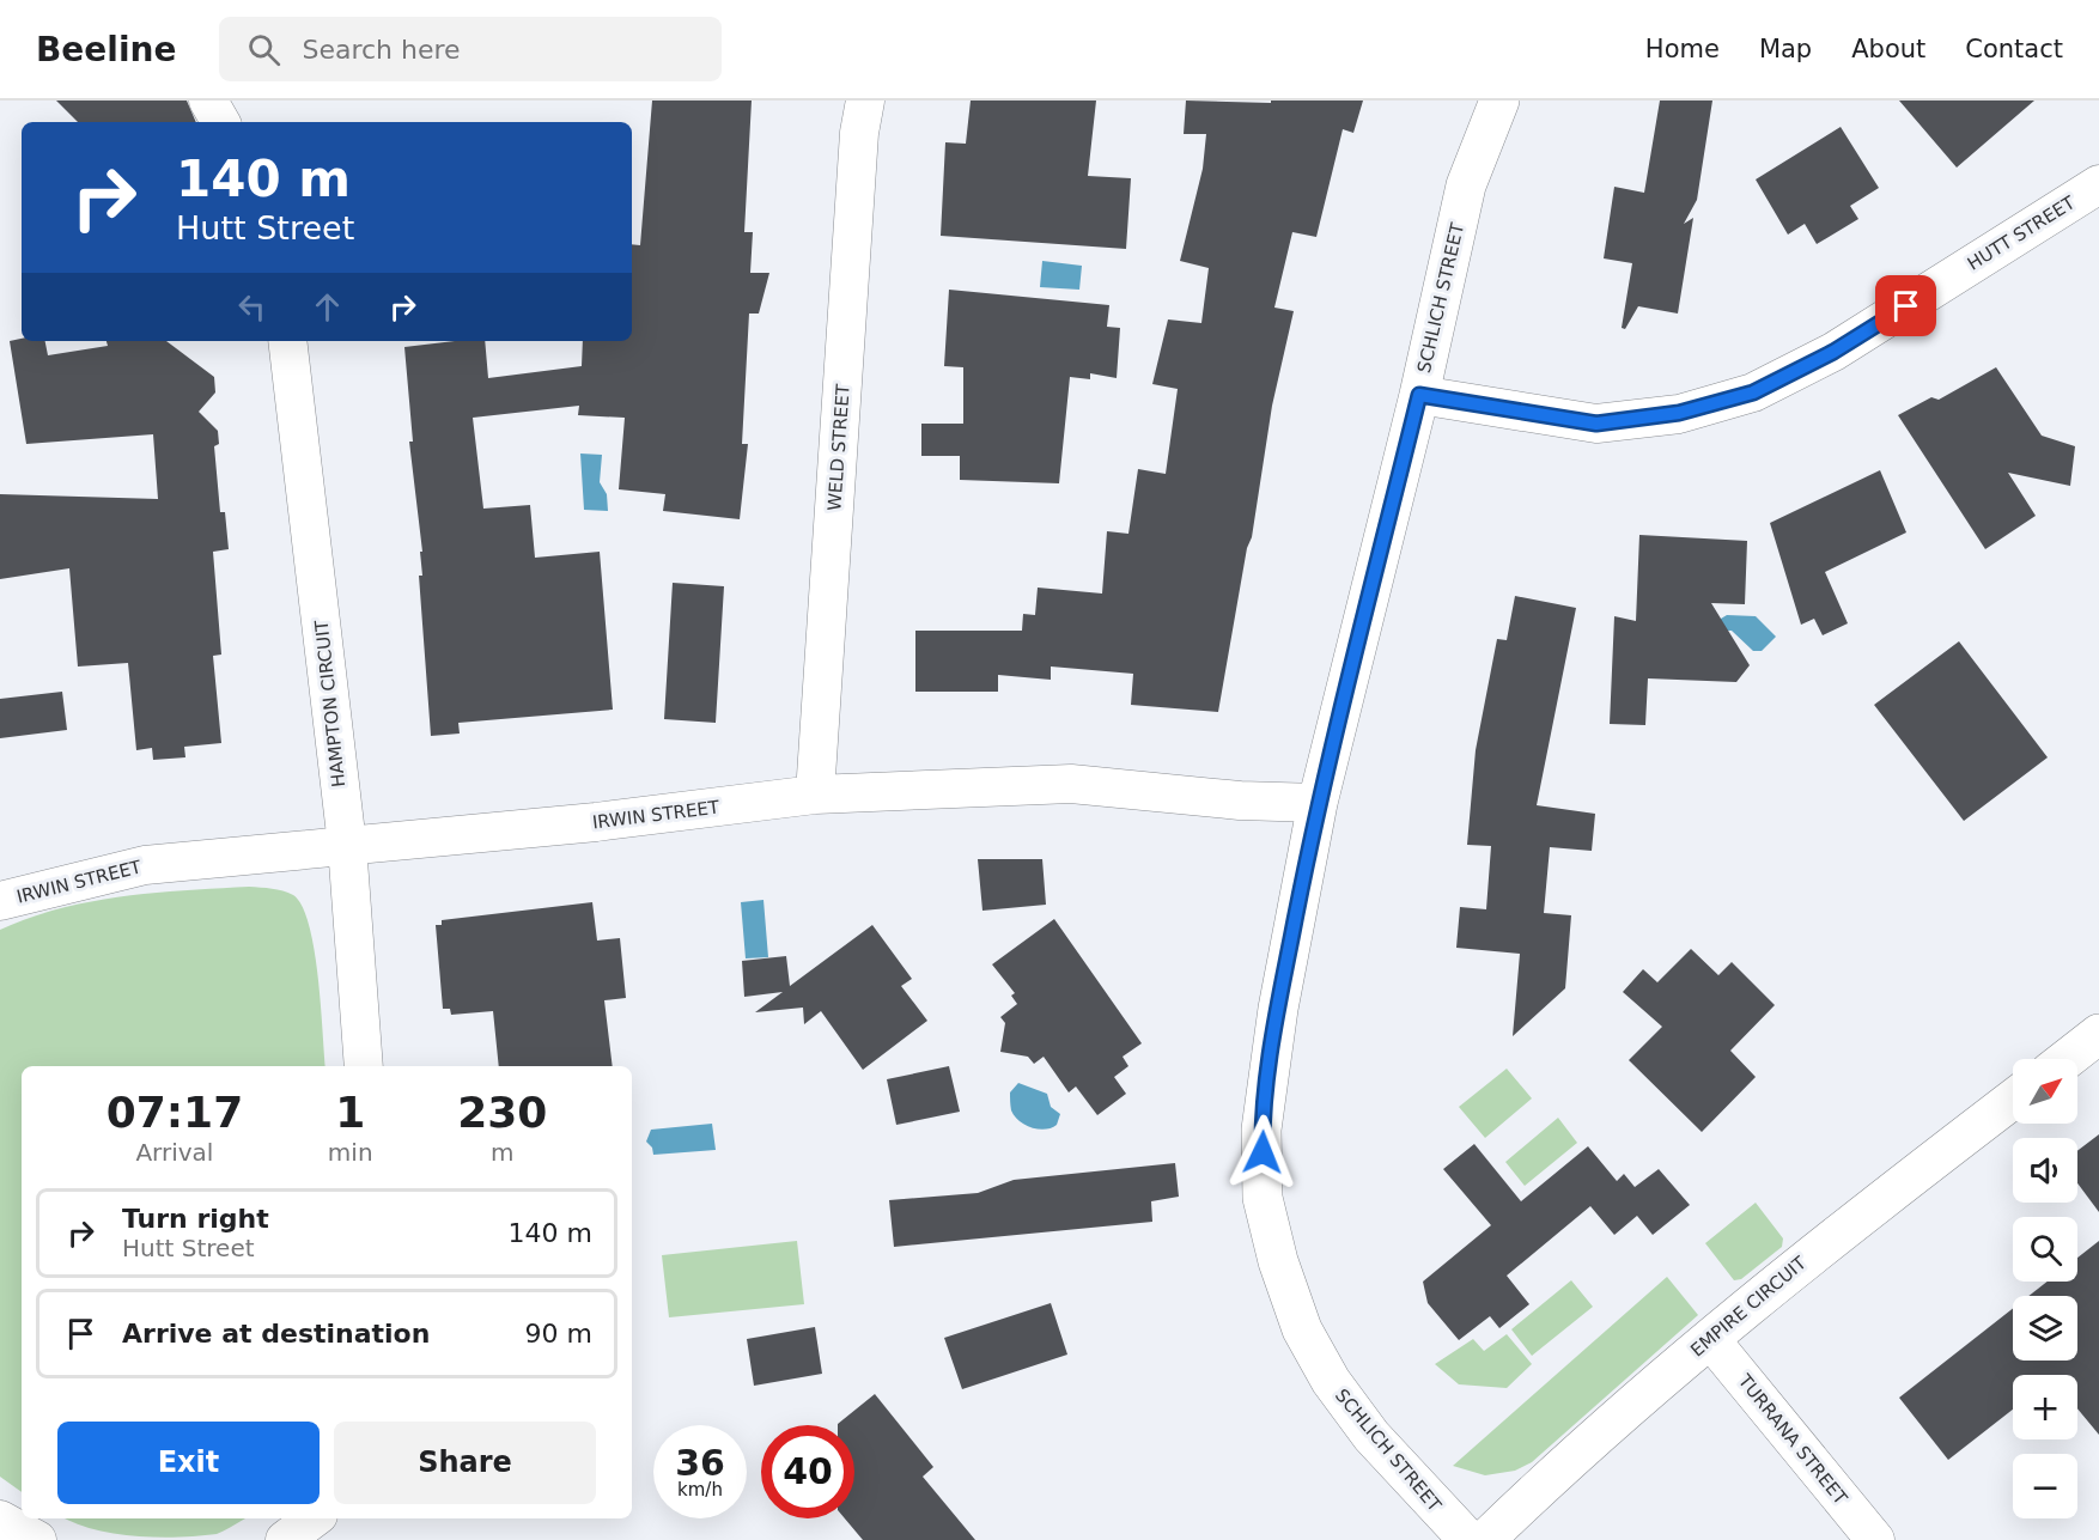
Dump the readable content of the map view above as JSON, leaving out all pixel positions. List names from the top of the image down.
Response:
{
  "streets": {
    "street": [
      "HUTT STREET",
      "SCHLICH STREET",
      "WELD STREET",
      "HAMPTON CIRCUIT",
      "IRWIN STREET",
      "EMPIRE CIRCUIT",
      "TURRANA STREET"
    ]
  },
  "crossings": [
    ["HUTT STREET", "SCHLICH STREET"],
    ["SCHLICH STREET", "IRWIN STREET"],
    ["WELD STREET", "IRWIN STREET"],
    ["HAMPTON CIRCUIT", "IRWIN STREET"],
    ["EMPIRE CIRCUIT", "TURRANA STREET"]
  ],
  "north": "top right",
  "page": {
    "header": "Beeline",
    "search": "Search here",
    "nav": [
      "Home",
      "Map",
      "About",
      "Contact"
    ],
    "turn": ["140 m", "Hutt Street"],
    "map_buttons": ["+", "−"],
    "eta": [
      "07:17",
      "Arrival",
      "1",
      "min",
      "230",
      "m"
    ],
    "list": [
      {
        "name": "Turn right",
        "note": "Hutt Street",
        "value": "140 m"
      },
      {
        "name": "Arrive at destination",
        "value": "90 m"
      }
    ],
    "buttons": ["Exit", "Share"],
    "speed": "36 km/h",
    "limit": "40"
  }
}
